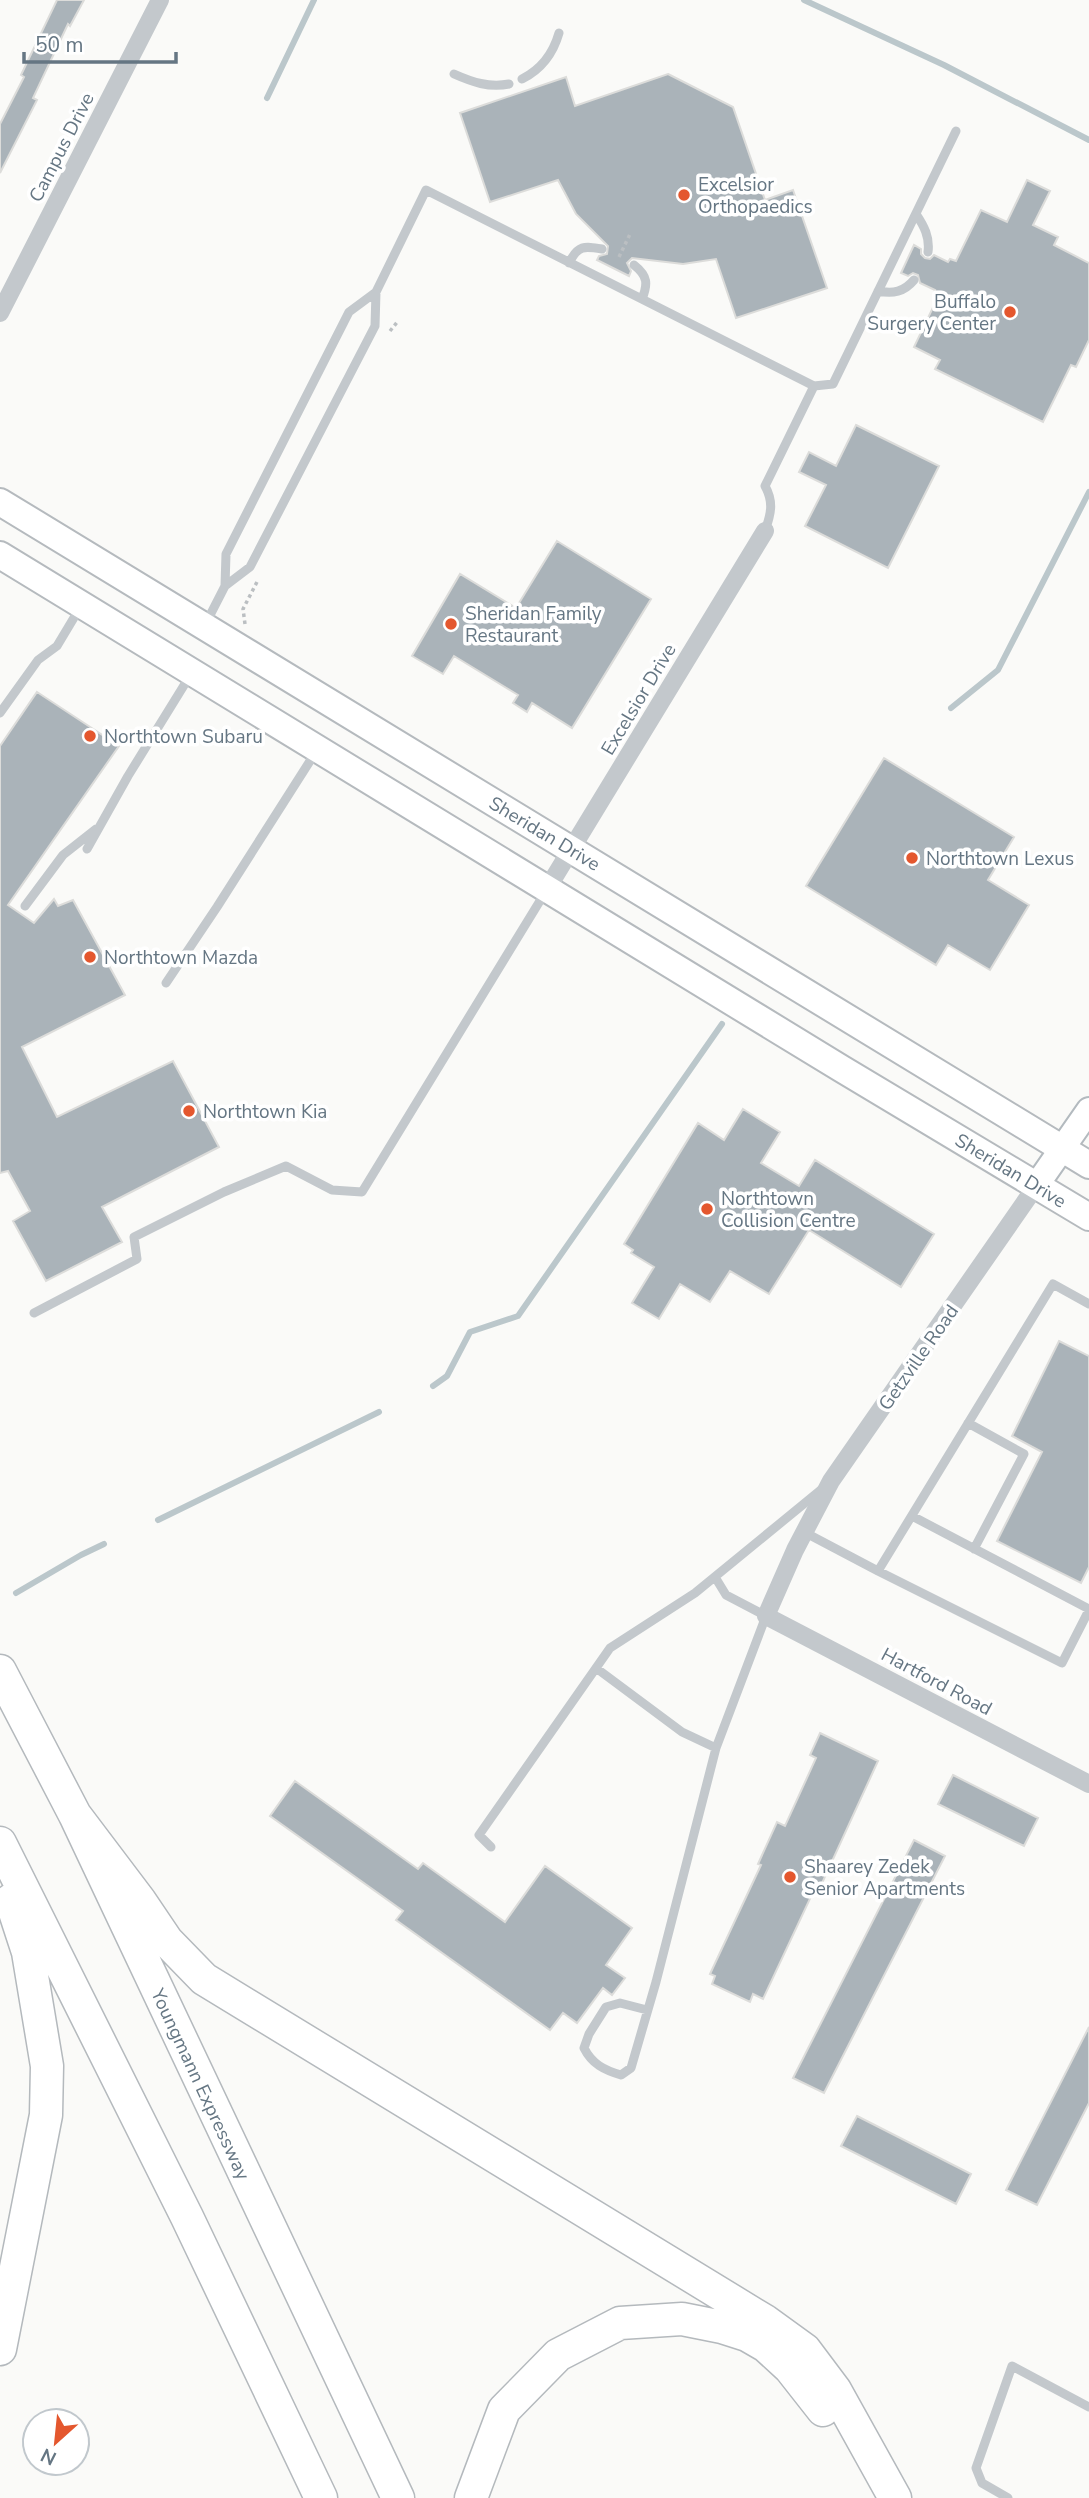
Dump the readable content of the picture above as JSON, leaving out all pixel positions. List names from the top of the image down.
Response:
{
  "streets": {
    "highway": ["Youngmann Expressway"],
    "main road": ["Sheridan Drive"],
    "street": [
      "Campus Drive",
      "Excelsior Drive",
      "Getzville Road",
      "Hartford Road"
    ]
  },
  "crossings": [
    ["Excelsior Drive", "Sheridan Drive"],
    ["Sheridan Drive", "Getzville Road"],
    ["Getzville Road", "Hartford Road"]
  ],
  "places": [
    "Excelsior Orthopaedics",
    "Buffalo Surgery Center",
    "Sheridan Family Restaurant",
    "Northtown Subaru",
    "Northtown Lexus",
    "Northtown Mazda",
    "Northtown Kia",
    "Northtown Collision Centre",
    "Shaarey Zedek Senior Apartments"
  ],
  "scale_bar": "50 m",
  "north": "bottom left"
}
